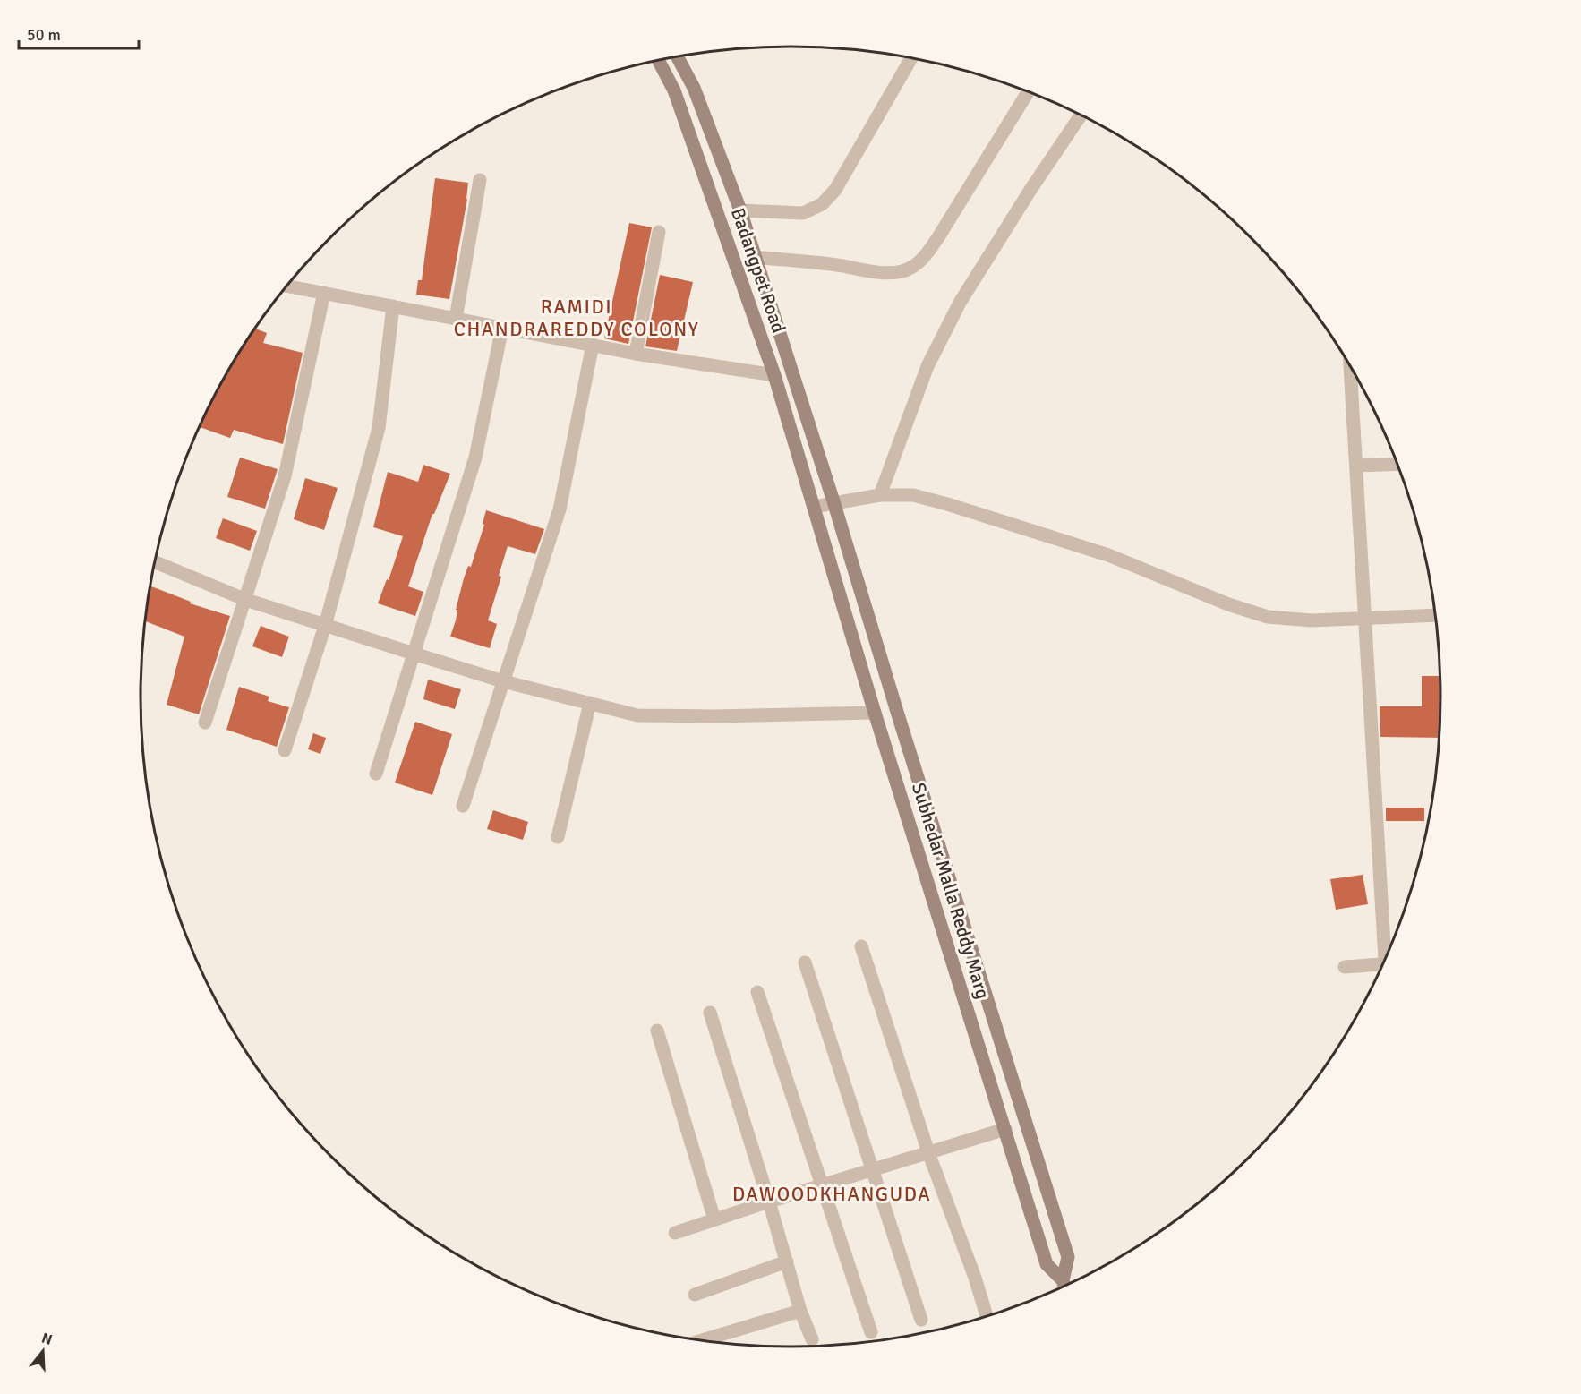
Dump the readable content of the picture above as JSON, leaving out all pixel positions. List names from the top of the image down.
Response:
{
  "streets": {
    "main road": ["Badangpet Road", "Subhedar Malla Reddy Marg"]
  },
  "crossings": [
    ["Badangpet Road", "Subhedar Malla Reddy Marg"]
  ],
  "districts": ["RAMIDI CHANDRAREDDY COLONY", "DAWOODKHANGUDA"],
  "scale_bar": "50 m",
  "north": "top"
}
